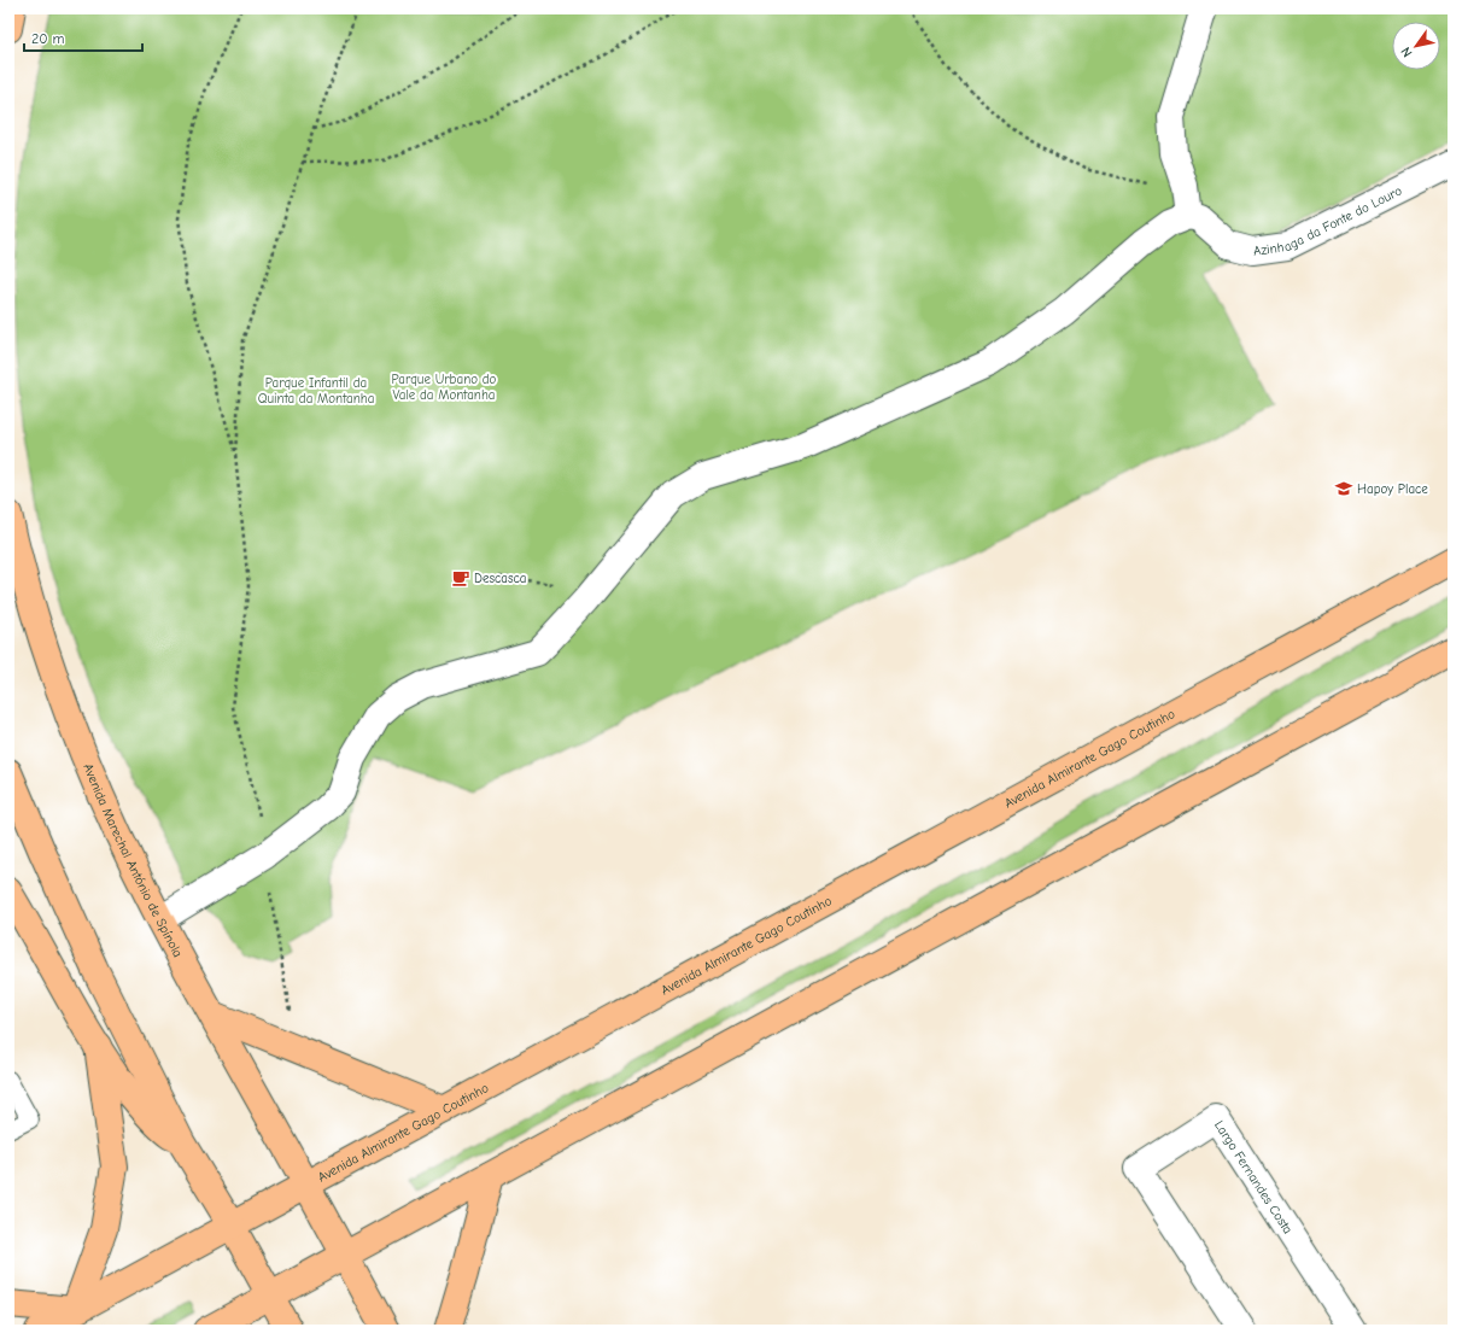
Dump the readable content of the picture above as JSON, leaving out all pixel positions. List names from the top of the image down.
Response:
{
  "streets": {
    "main road": ["Avenida Almirante Gago Coutinho", "Avenida Marechal António de Spínola"],
    "street": ["Azinhaga da Fonte do Louro", "Largo Fernandes Costa"]
  },
  "crossings": [
    ["Avenida Almirante Gago Coutinho", "Avenida Marechal António de Spínola"]
  ],
  "parks": ["Parque Urbano do Vale da Montanha", "Parque Infantil da Quinta da Montanha"],
  "places": {
    "school or university": ["Hapoy Place"],
    "cafe": ["Descasca"]
  },
  "scale_bar": "20 m",
  "north": "bottom left"
}
